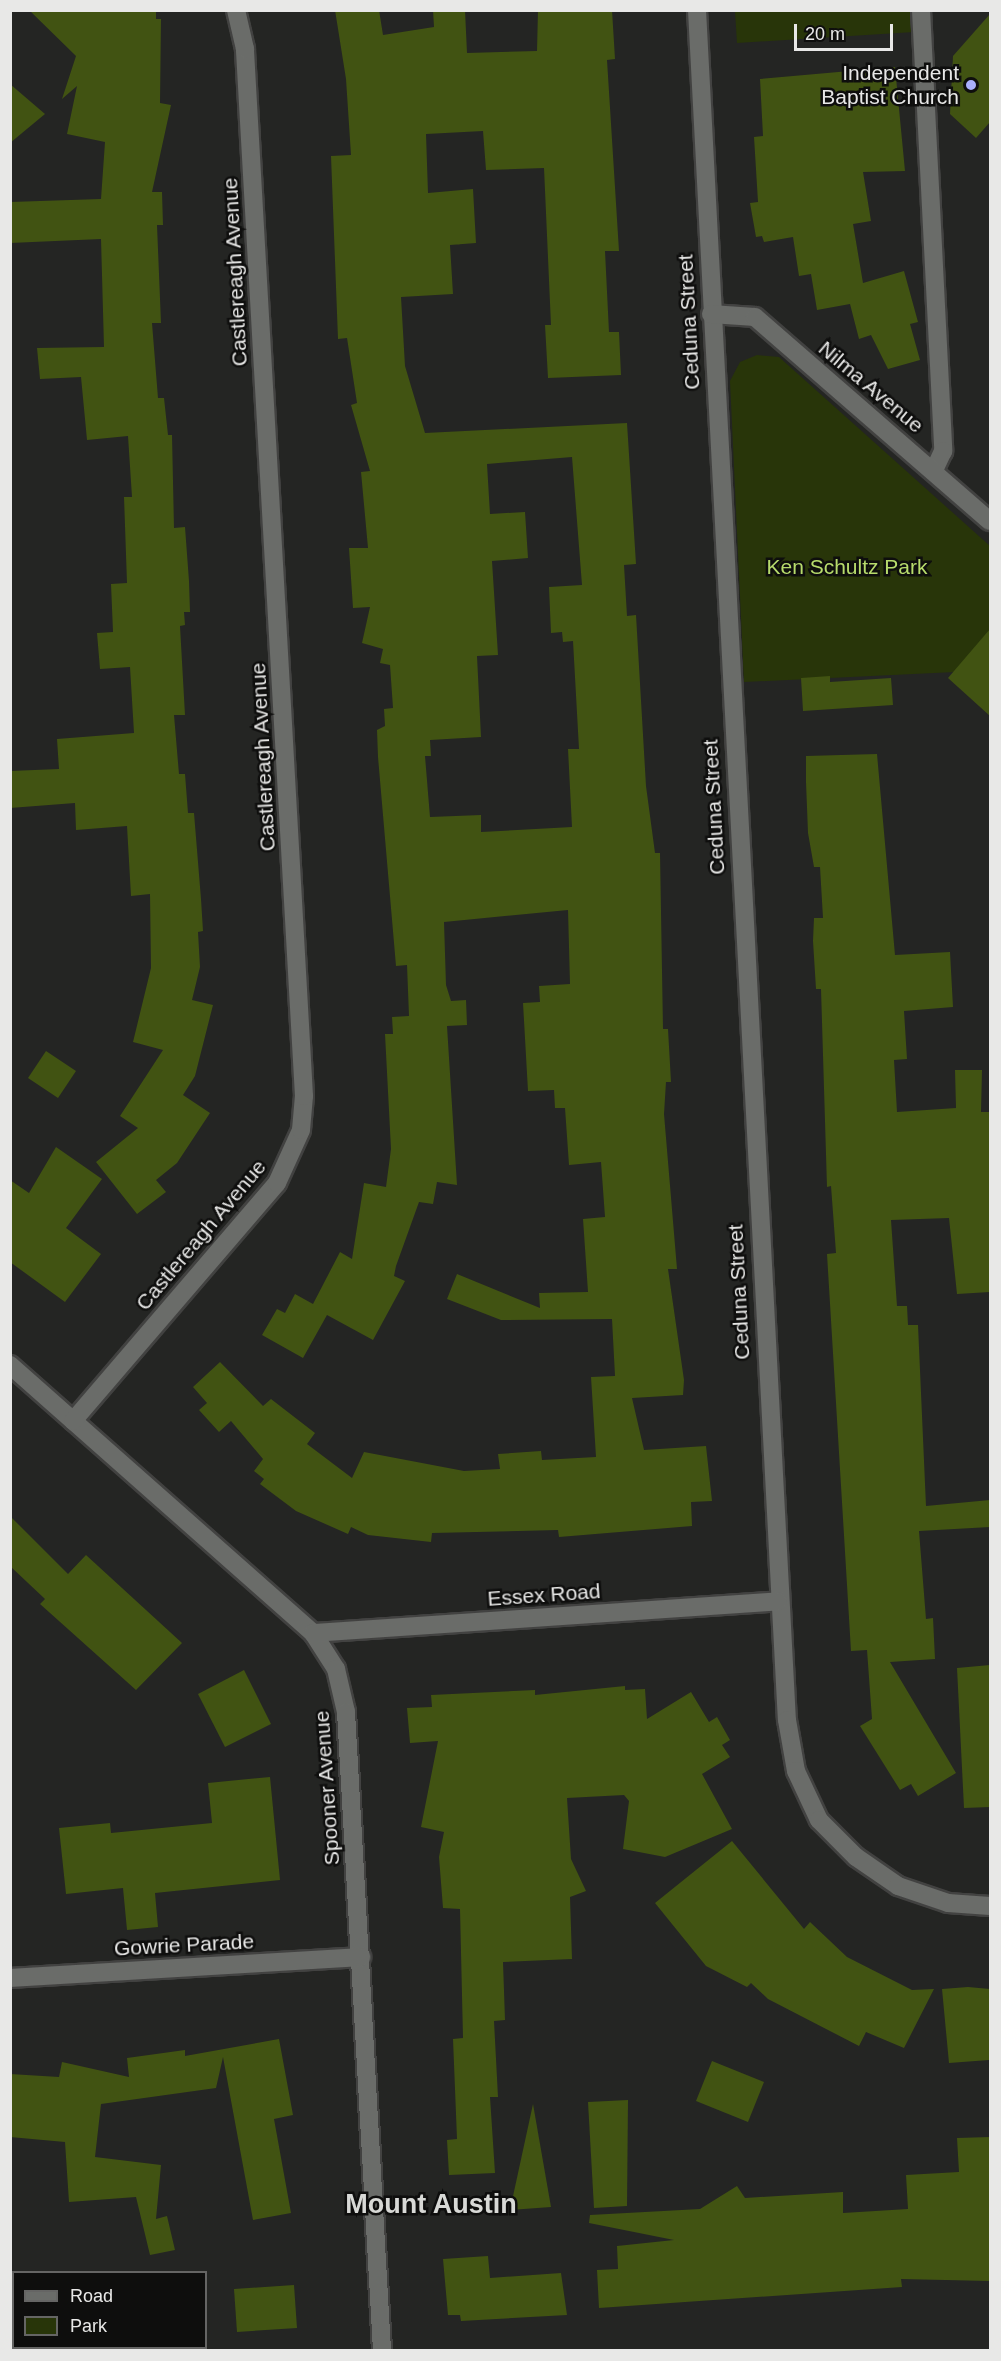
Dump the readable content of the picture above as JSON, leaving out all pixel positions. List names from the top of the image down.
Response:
{
  "streets": {
    "street": [
      "Castlereagh Avenue",
      "Ceduna Street",
      "Nilma Avenue",
      "Essex Road",
      "Spooner Avenue",
      "Gowrie Parade"
    ]
  },
  "crossings": [
    ["Castlereagh Avenue", "Spooner Avenue"],
    ["Ceduna Street", "Nilma Avenue"],
    ["Ceduna Street", "Essex Road"],
    ["Essex Road", "Spooner Avenue"],
    ["Spooner Avenue", "Gowrie Parade"]
  ],
  "districts": ["Mount Austin"],
  "parks": ["Ken Schultz Park"],
  "places": ["Independent Baptist Church"],
  "legend": ["Road", "Park"],
  "scale_bar": "20 m"
}
